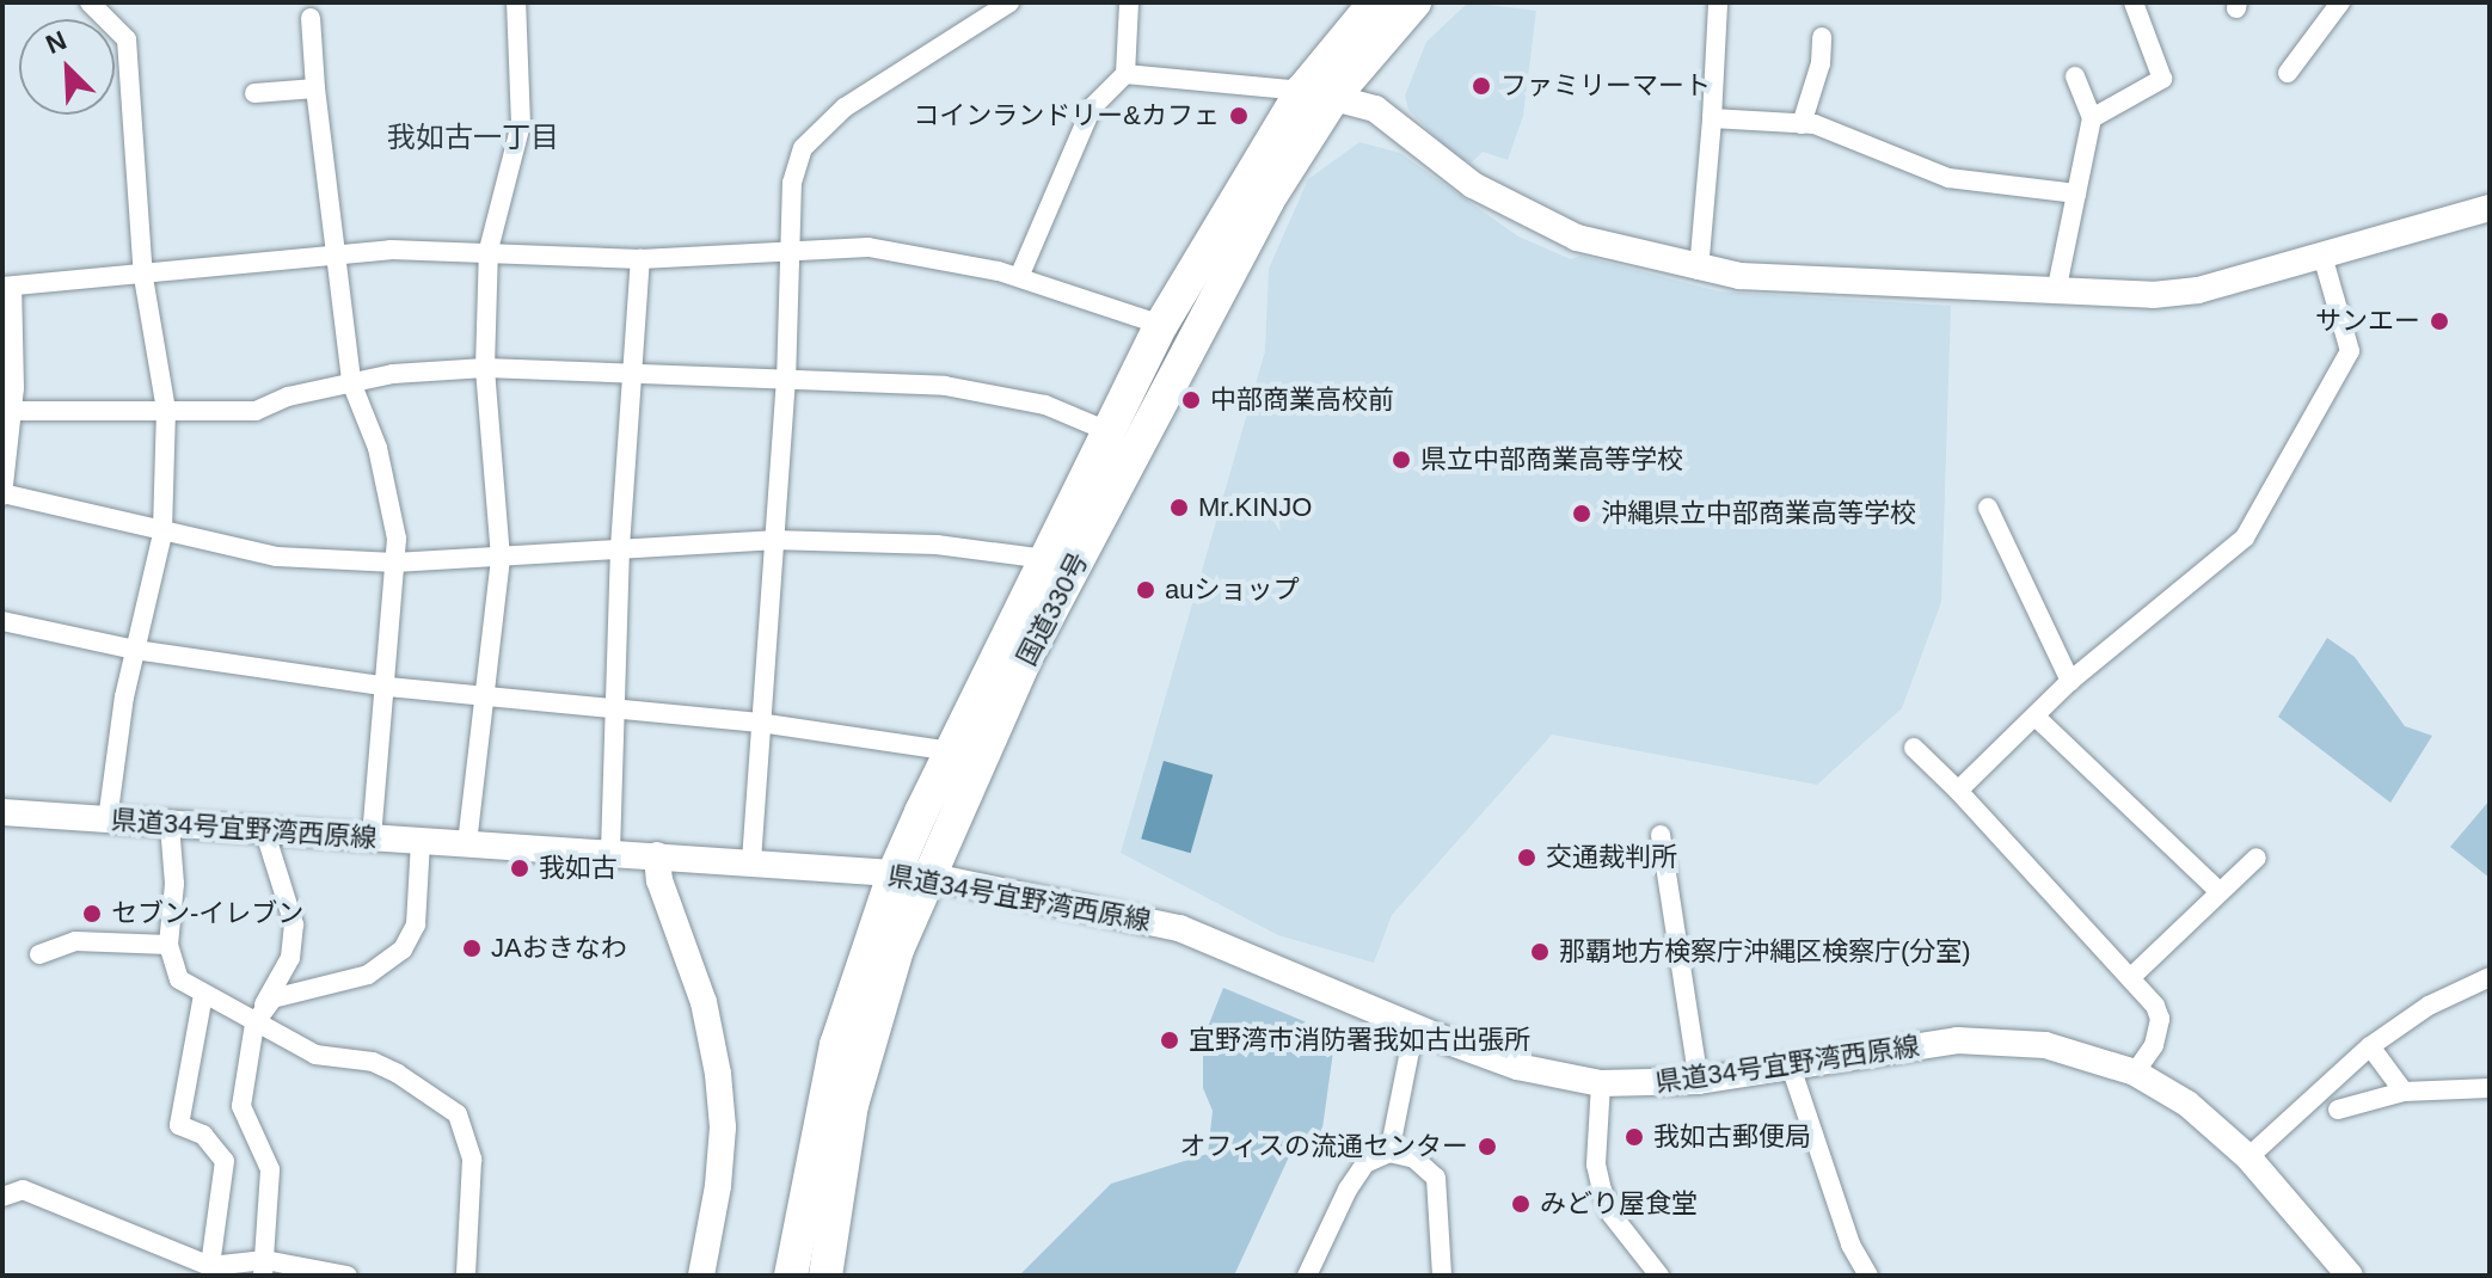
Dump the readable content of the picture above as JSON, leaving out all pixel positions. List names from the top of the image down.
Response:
{
  "streets": {
    "highway": ["国道330号"],
    "main road": ["県道34号宜野湾西原線"]
  },
  "crossings": [
    ["国道330号", "県道34号宜野湾西原線"]
  ],
  "districts": ["我如古一丁目"],
  "places": [
    "ファミリーマート",
    "コインランドリー&カフェ",
    "サンエー",
    "中部商業高校前",
    "県立中部商業高等学校",
    "Mr.KINJO",
    "沖縄県立中部商業高等学校",
    "auショップ",
    "交通裁判所",
    "我如古",
    "セブン-イレブン",
    "JAおきなわ",
    "那覇地方検察庁沖縄区検察庁(分室)",
    "宜野湾市消防署我如古出張所",
    "我如古郵便局",
    "オフィスの流通センター",
    "みどり屋食堂"
  ],
  "north": "top left"
}
